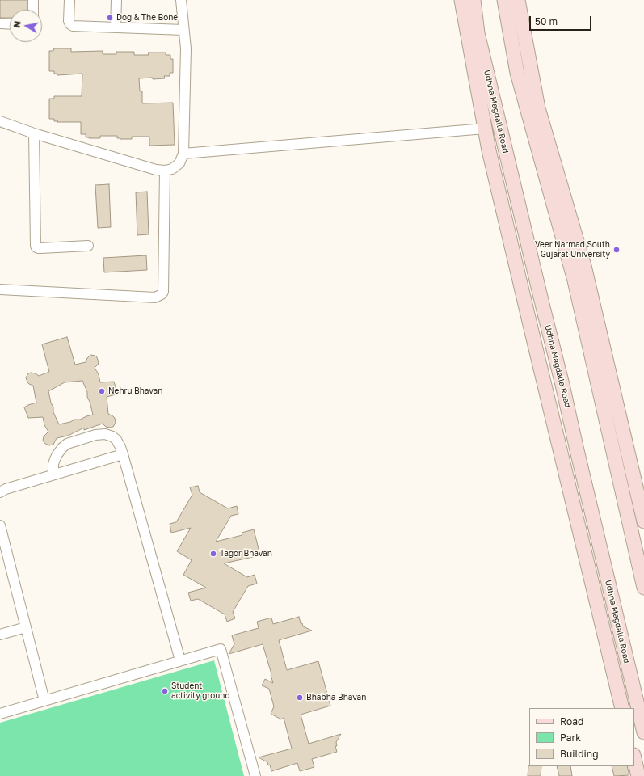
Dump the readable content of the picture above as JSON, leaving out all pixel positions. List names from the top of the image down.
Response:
{
  "streets": {
    "main road": ["Udhna Magdalla Road"]
  },
  "places": [
    "Dog & The Bone",
    "Veer Narmad South Gujarat University",
    "Nehru Bhavan",
    "Tagor Bhavan",
    "Student activity ground",
    "Bhabha Bhavan"
  ],
  "legend": ["Road", "Park", "Building"],
  "scale_bar": "50 m",
  "north": "left"
}
